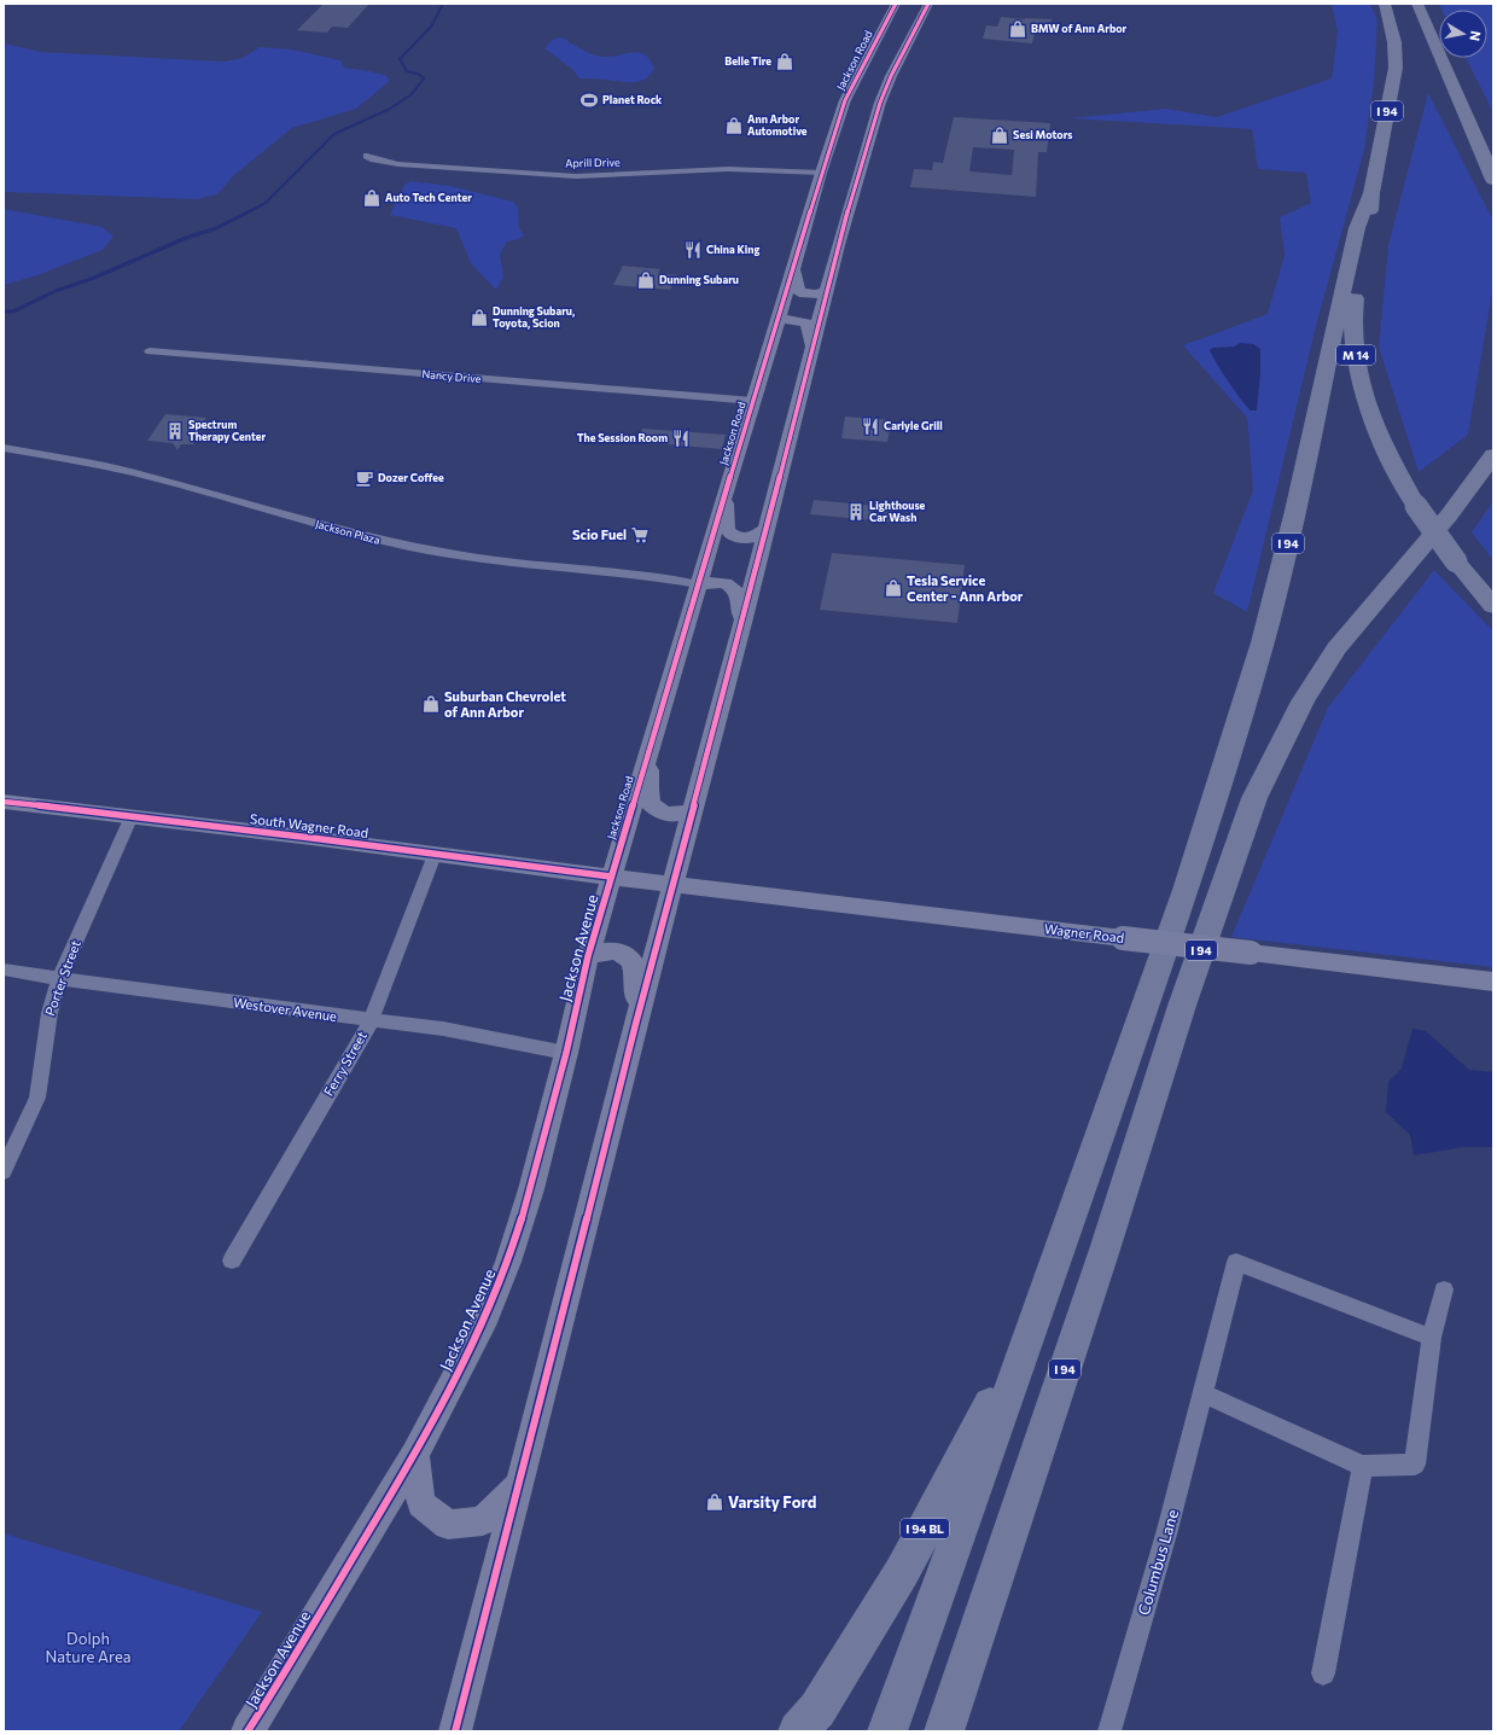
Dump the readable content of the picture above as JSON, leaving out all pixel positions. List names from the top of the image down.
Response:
{
  "streets": {
    "highway": ["I 94", "M 14", "I 94 BL"],
    "main road": [
      "Jackson Road",
      "South Wagner Road",
      "Wagner Road",
      "Jackson Avenue"
    ],
    "street": [
      "Aprill Drive",
      "Nancy Drive",
      "Jackson Plaza",
      "Porter Street",
      "Westover Avenue",
      "Ferry Street",
      "Columbus Lane"
    ]
  },
  "crossings": [
    ["Jackson Road", "Aprill Drive"],
    ["Jackson Road", "Nancy Drive"],
    ["Jackson Road", "Jackson Plaza"],
    ["Jackson Road", "South Wagner Road"],
    ["Jackson Road", "Jackson Avenue"],
    ["I 94", "M 14"],
    ["I 94", "I 94 BL"],
    ["South Wagner Road", "Wagner Road"],
    ["South Wagner Road", "Jackson Avenue"],
    ["South Wagner Road", "Porter Street"],
    ["South Wagner Road", "Ferry Street"],
    ["Jackson Avenue", "Westover Avenue"],
    ["Porter Street", "Westover Avenue"],
    ["Westover Avenue", "Ferry Street"]
  ],
  "parks": ["Dolph Nature Area"],
  "places": {
    "shop": [
      "BMW of Ann Arbor",
      "Belle Tire",
      "Ann Arbor Automotive",
      "Sesi Motors",
      "Auto Tech Center",
      "Dunning Subaru",
      "Dunning Subaru, Toyota, Scion",
      "Tesla Service Center - Ann Arbor",
      "Suburban Chevrolet of Ann Arbor",
      "Varsity Ford"
    ],
    "sports": ["Planet Rock"],
    "restaurant": ["China King", "Carlyle Grill", "The Session Room"],
    "building": ["Spectrum Therapy Center", "Lighthouse Car Wash"],
    "cafe": ["Dozer Coffee"],
    "supermarket": ["Scio Fuel"]
  },
  "north": "right"
}
